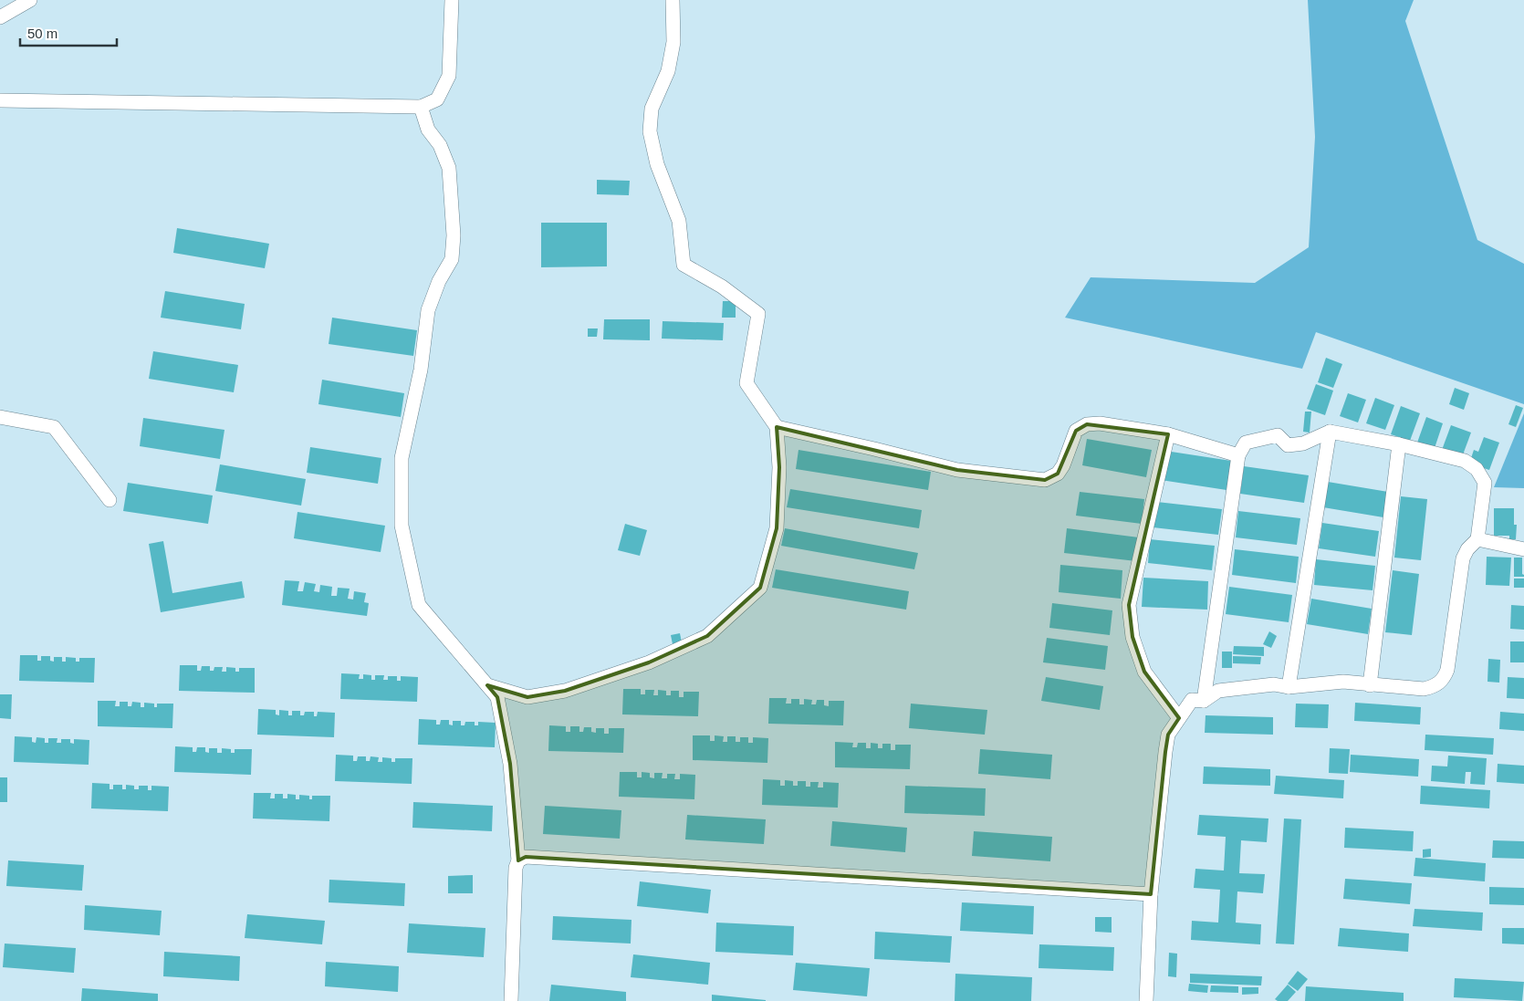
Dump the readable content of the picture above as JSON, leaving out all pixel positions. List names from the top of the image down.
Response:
{
  "scale_bar": "50 m"
}
